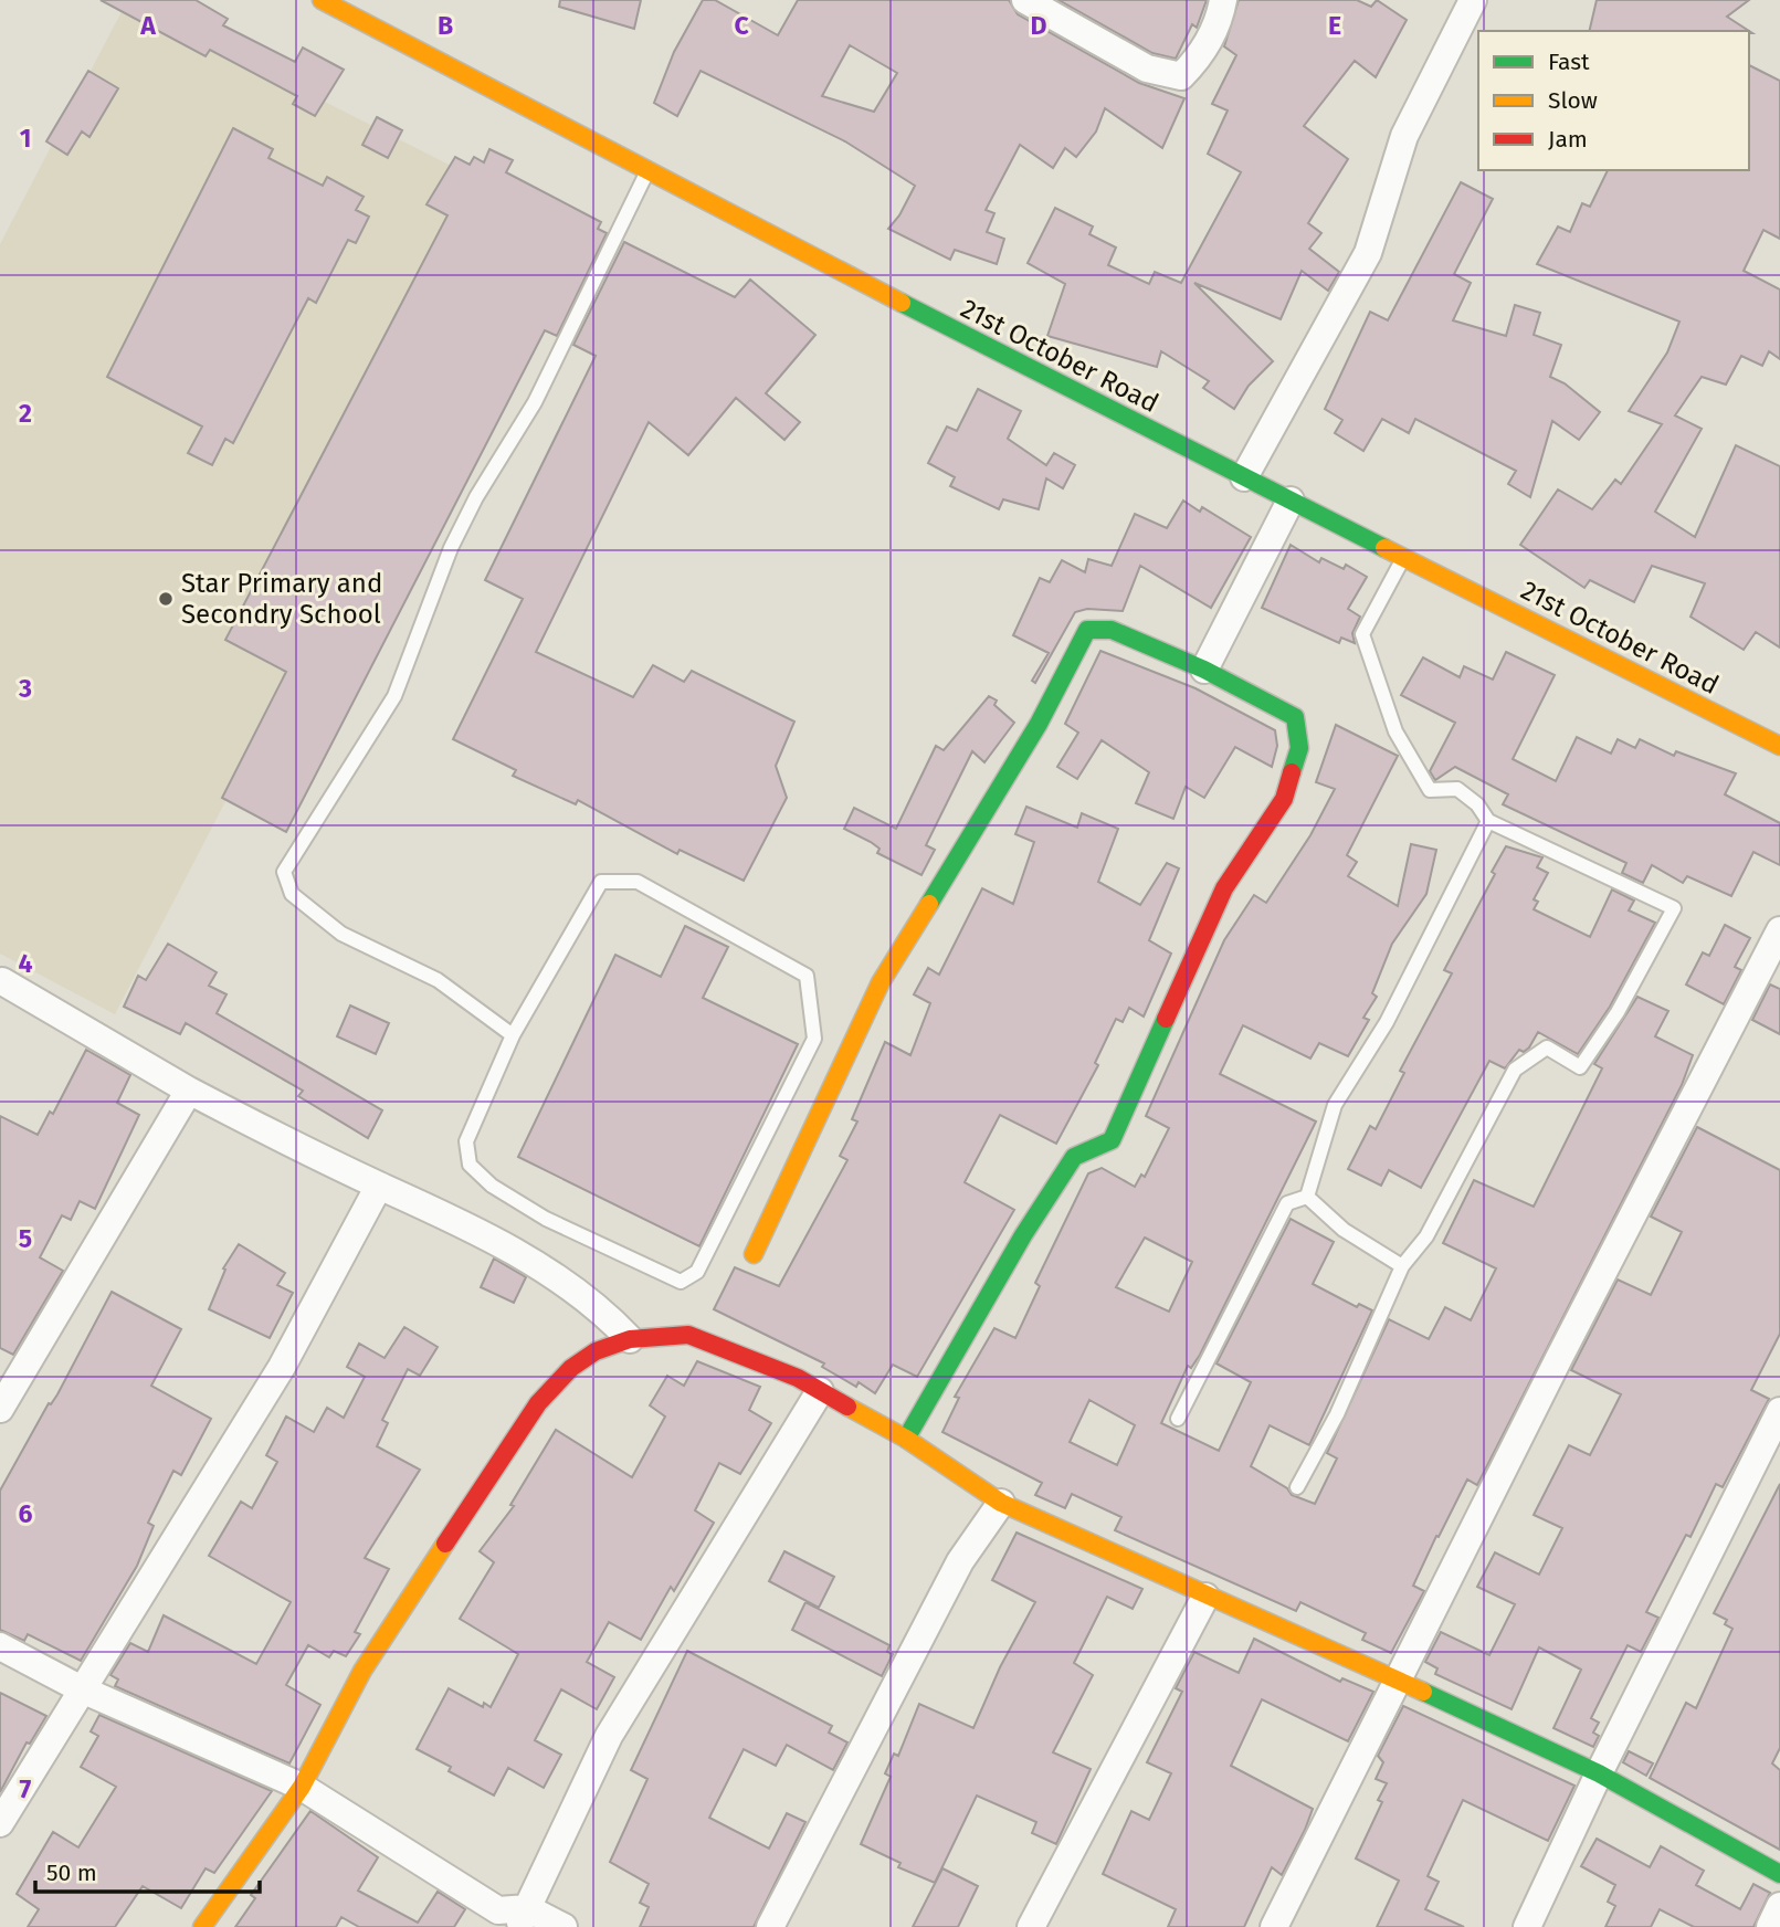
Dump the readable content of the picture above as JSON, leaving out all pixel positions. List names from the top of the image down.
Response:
{
  "streets": {
    "street": ["21st October Road"]
  },
  "places": ["Star Primary and Secondry School"],
  "legend": ["Fast", "Slow", "Jam"],
  "scale_bar": "50 m",
  "grid": {
    "columns": [
      "A",
      "B",
      "C",
      "D",
      "E"
    ],
    "rows": [
      "1",
      "2",
      "3",
      "4",
      "5",
      "6",
      "7"
    ]
  }
}
